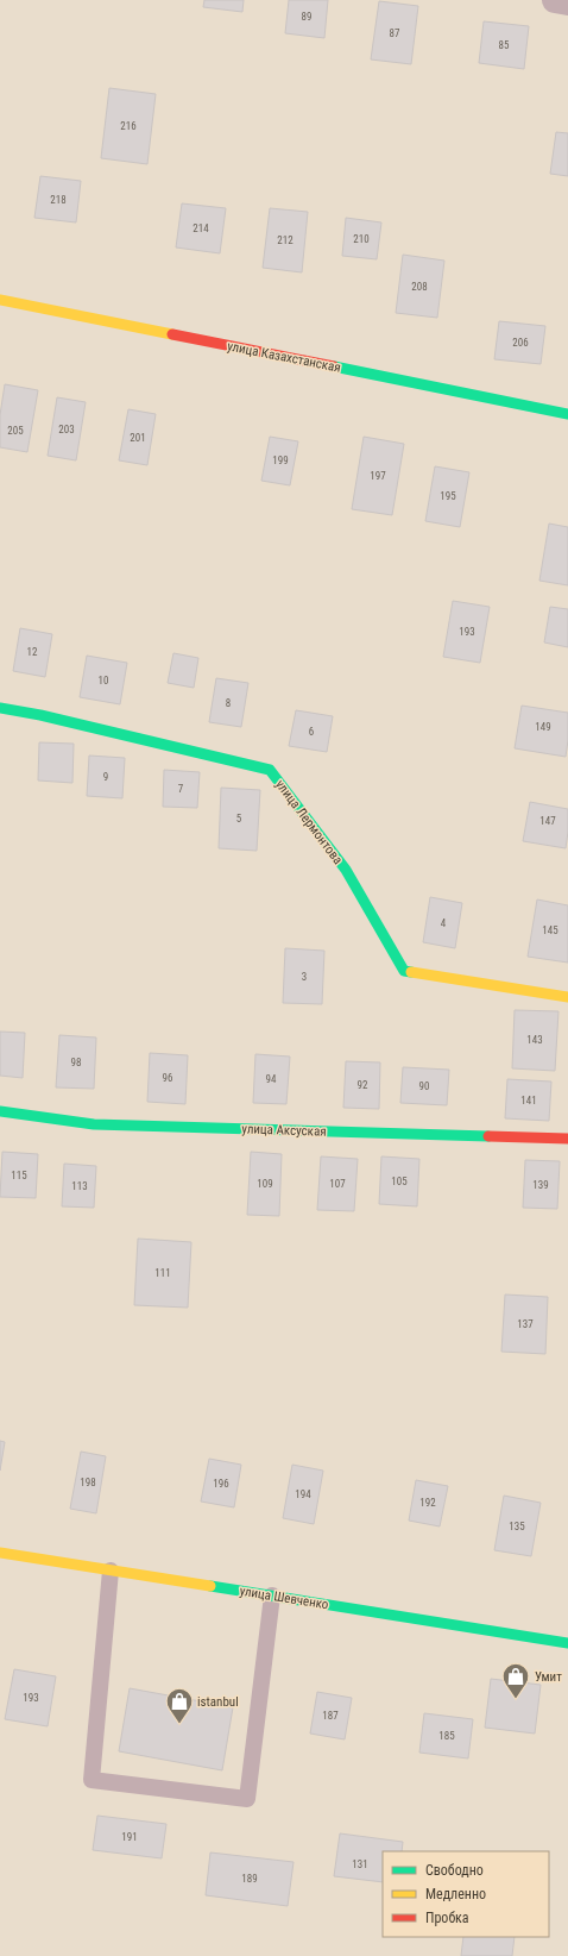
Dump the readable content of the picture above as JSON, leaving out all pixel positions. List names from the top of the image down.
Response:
{
  "streets": {
    "street": [
      "улица Казахстанская",
      "улица Лермонтова",
      "улица Аксуская",
      "улица Шевченко"
    ]
  },
  "places": {
    "shop": ["Умит", "istanbul"]
  },
  "house_numbers": [
    "89",
    "87",
    "85",
    "216",
    "218",
    "214",
    "210",
    "212",
    "208",
    "206",
    "203",
    "205",
    "201",
    "199",
    "197",
    "195",
    "193",
    "12",
    "10",
    "8",
    "149",
    "6",
    "9",
    "7",
    "5",
    "147",
    "4",
    "145",
    "3",
    "143",
    "98",
    "96",
    "94",
    "92",
    "90",
    "141",
    "115",
    "105",
    "109",
    "107",
    "139",
    "113",
    "111",
    "137",
    "198",
    "196",
    "194",
    "192",
    "135",
    "193",
    "187",
    "185",
    "191",
    "131",
    "189"
  ],
  "legend": ["Свободно", "Медленно", "Пробка"]
}
